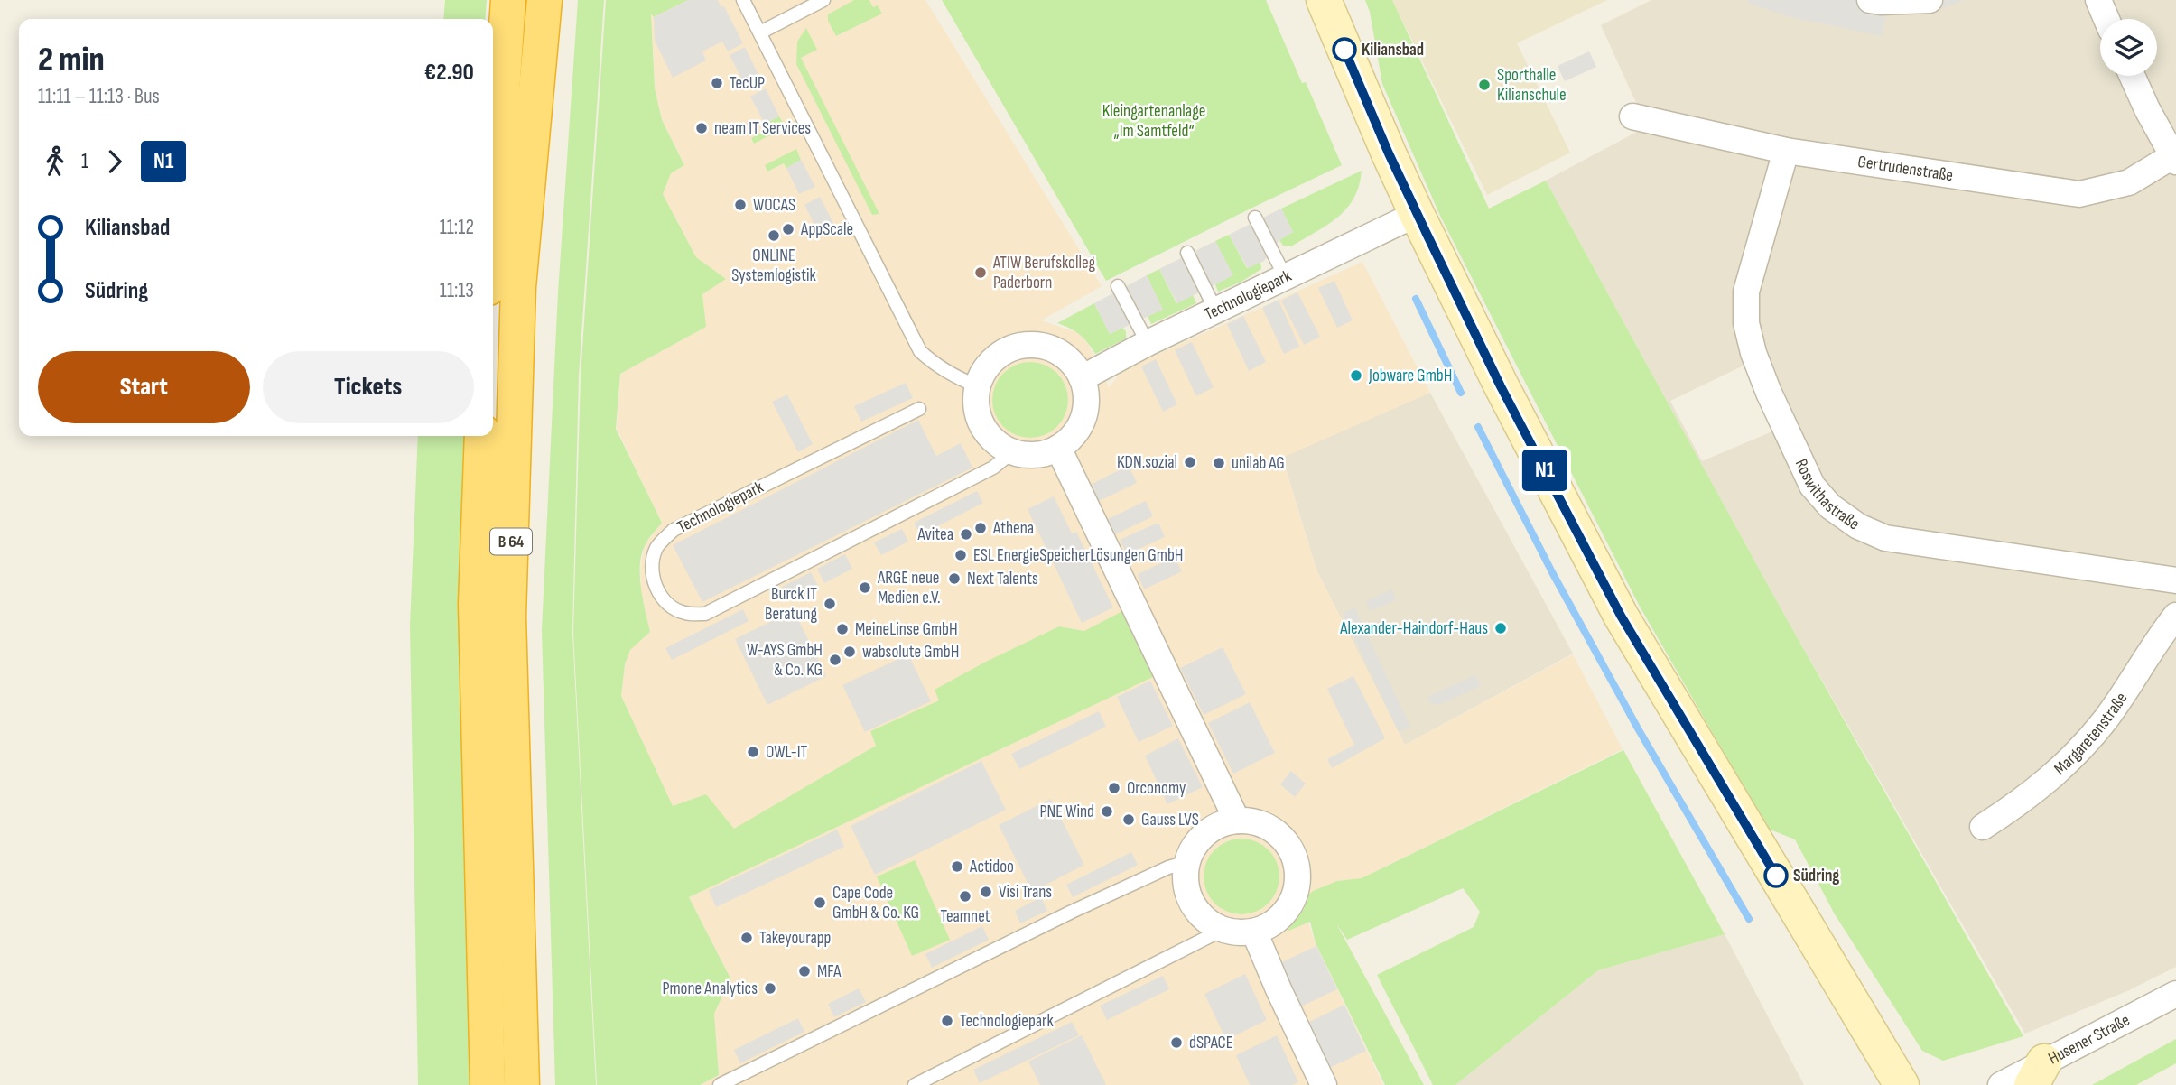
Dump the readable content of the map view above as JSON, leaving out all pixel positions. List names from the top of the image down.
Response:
{
  "streets": {
    "highway": ["B 64"],
    "street": [
      "Gertrudenstraße",
      "Technologiepark",
      "Roswithastraße",
      "Margaretenstraße",
      "Husener Straße"
    ]
  },
  "crossings": [
    ["Gertrudenstraße", "Roswithastraße"]
  ],
  "parks": ["Kleingartenanlage „Im Samtfeld“"],
  "places": [
    "Kiliansbad",
    "TecUP",
    "Sporthalle Kilianschule",
    "neam IT Services",
    "WOCAS",
    "AppScale",
    "ONLINE Systemlogistik",
    "ATIW Berufskolleg Paderborn",
    "Jobware GmbH",
    "KDN.sozial",
    "unilab AG",
    "Athena",
    "Avitea",
    "ESL EnergieSpeicherLösungen GmbH",
    "Next Talents",
    "ARGE neue Medien e.V.",
    "Burck IT Beratung",
    "Alexander-Haindorf-Haus",
    "MeineLinse GmbH",
    "wabsolute GmbH",
    "W-AYS GmbH & Co. KG",
    "OWL-IT",
    "Orconomy",
    "PNE Wind",
    "Gauss LVS",
    "Actidoo",
    "Südring",
    "Visi Trans",
    "Teamnet",
    "Cape Code GmbH & Co. KG",
    "Takeyourapp",
    "MFA",
    "Pmone Analytics",
    "Technologiepark",
    "dSPACE"
  ],
  "lines": ["bus line N1"],
  "page": {
    "on_map": "N1",
    "heading": ["2 min", "11:11 – 11:13 · Bus", "€2.90"],
    "legs": ["1", "N1"],
    "list": [
      {
        "name": "Kiliansbad",
        "value": "11:12"
      },
      {
        "name": "Südring",
        "value": "11:13"
      }
    ],
    "buttons": ["Start", "Tickets"]
  }
}
